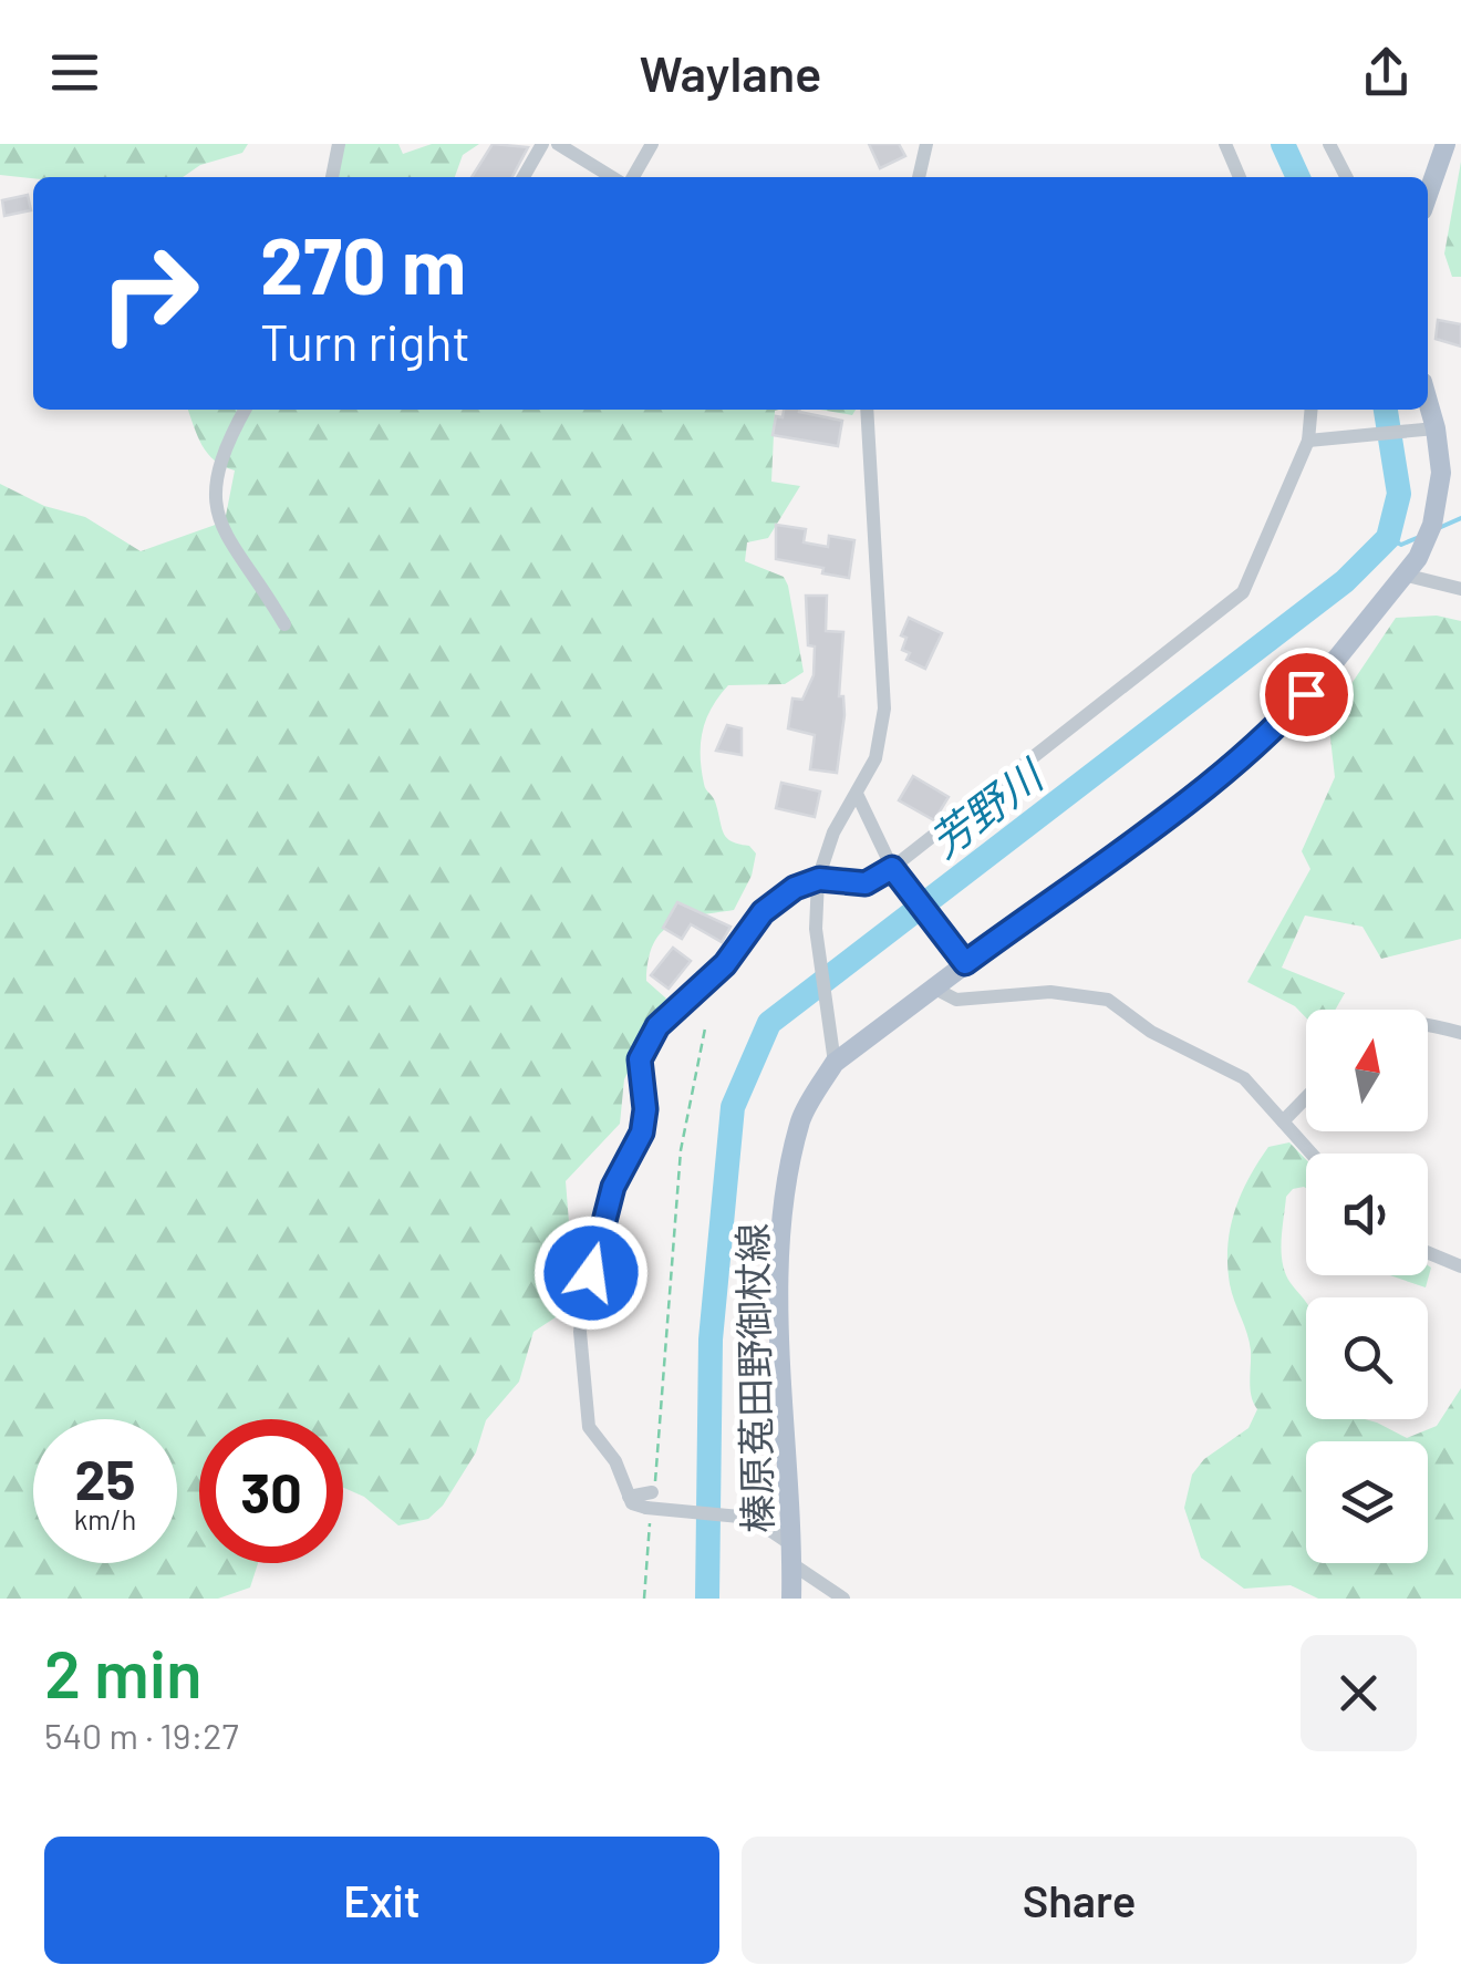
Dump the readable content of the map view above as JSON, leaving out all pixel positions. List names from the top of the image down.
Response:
{
  "streets": {
    "main road": ["榛原菟田野御杖線"]
  },
  "water": ["芳野川"],
  "north": "top",
  "page": {
    "header": "Waylane",
    "turn": ["270 m", "Turn right"],
    "speed": "25 km/h",
    "limit": "30",
    "heading": ["2 min", "540 m · 19:27"],
    "buttons": ["Exit", "Share"]
  }
}
